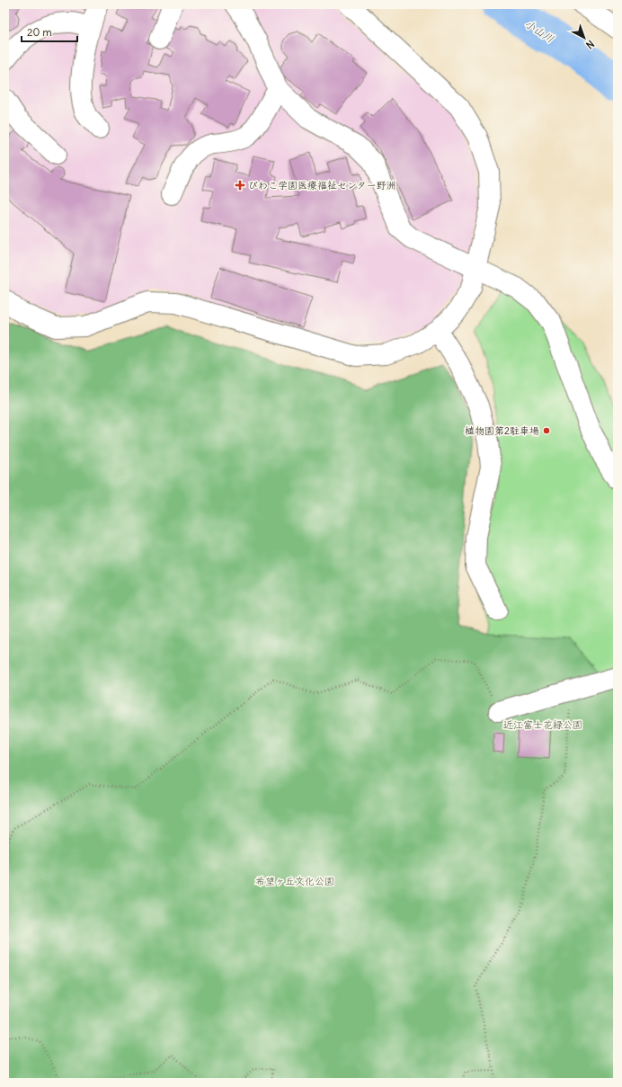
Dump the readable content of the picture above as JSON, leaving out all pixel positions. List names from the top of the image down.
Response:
{
  "water": ["小山川"],
  "parks": ["近江富士花緑公園", "希望ヶ丘文化公園"],
  "places": {
    "health": ["びわこ学園医療福祉センター野洲"],
    "other": ["植物園第2駐車場"]
  },
  "scale_bar": "20 m",
  "north": "bottom right"
}
